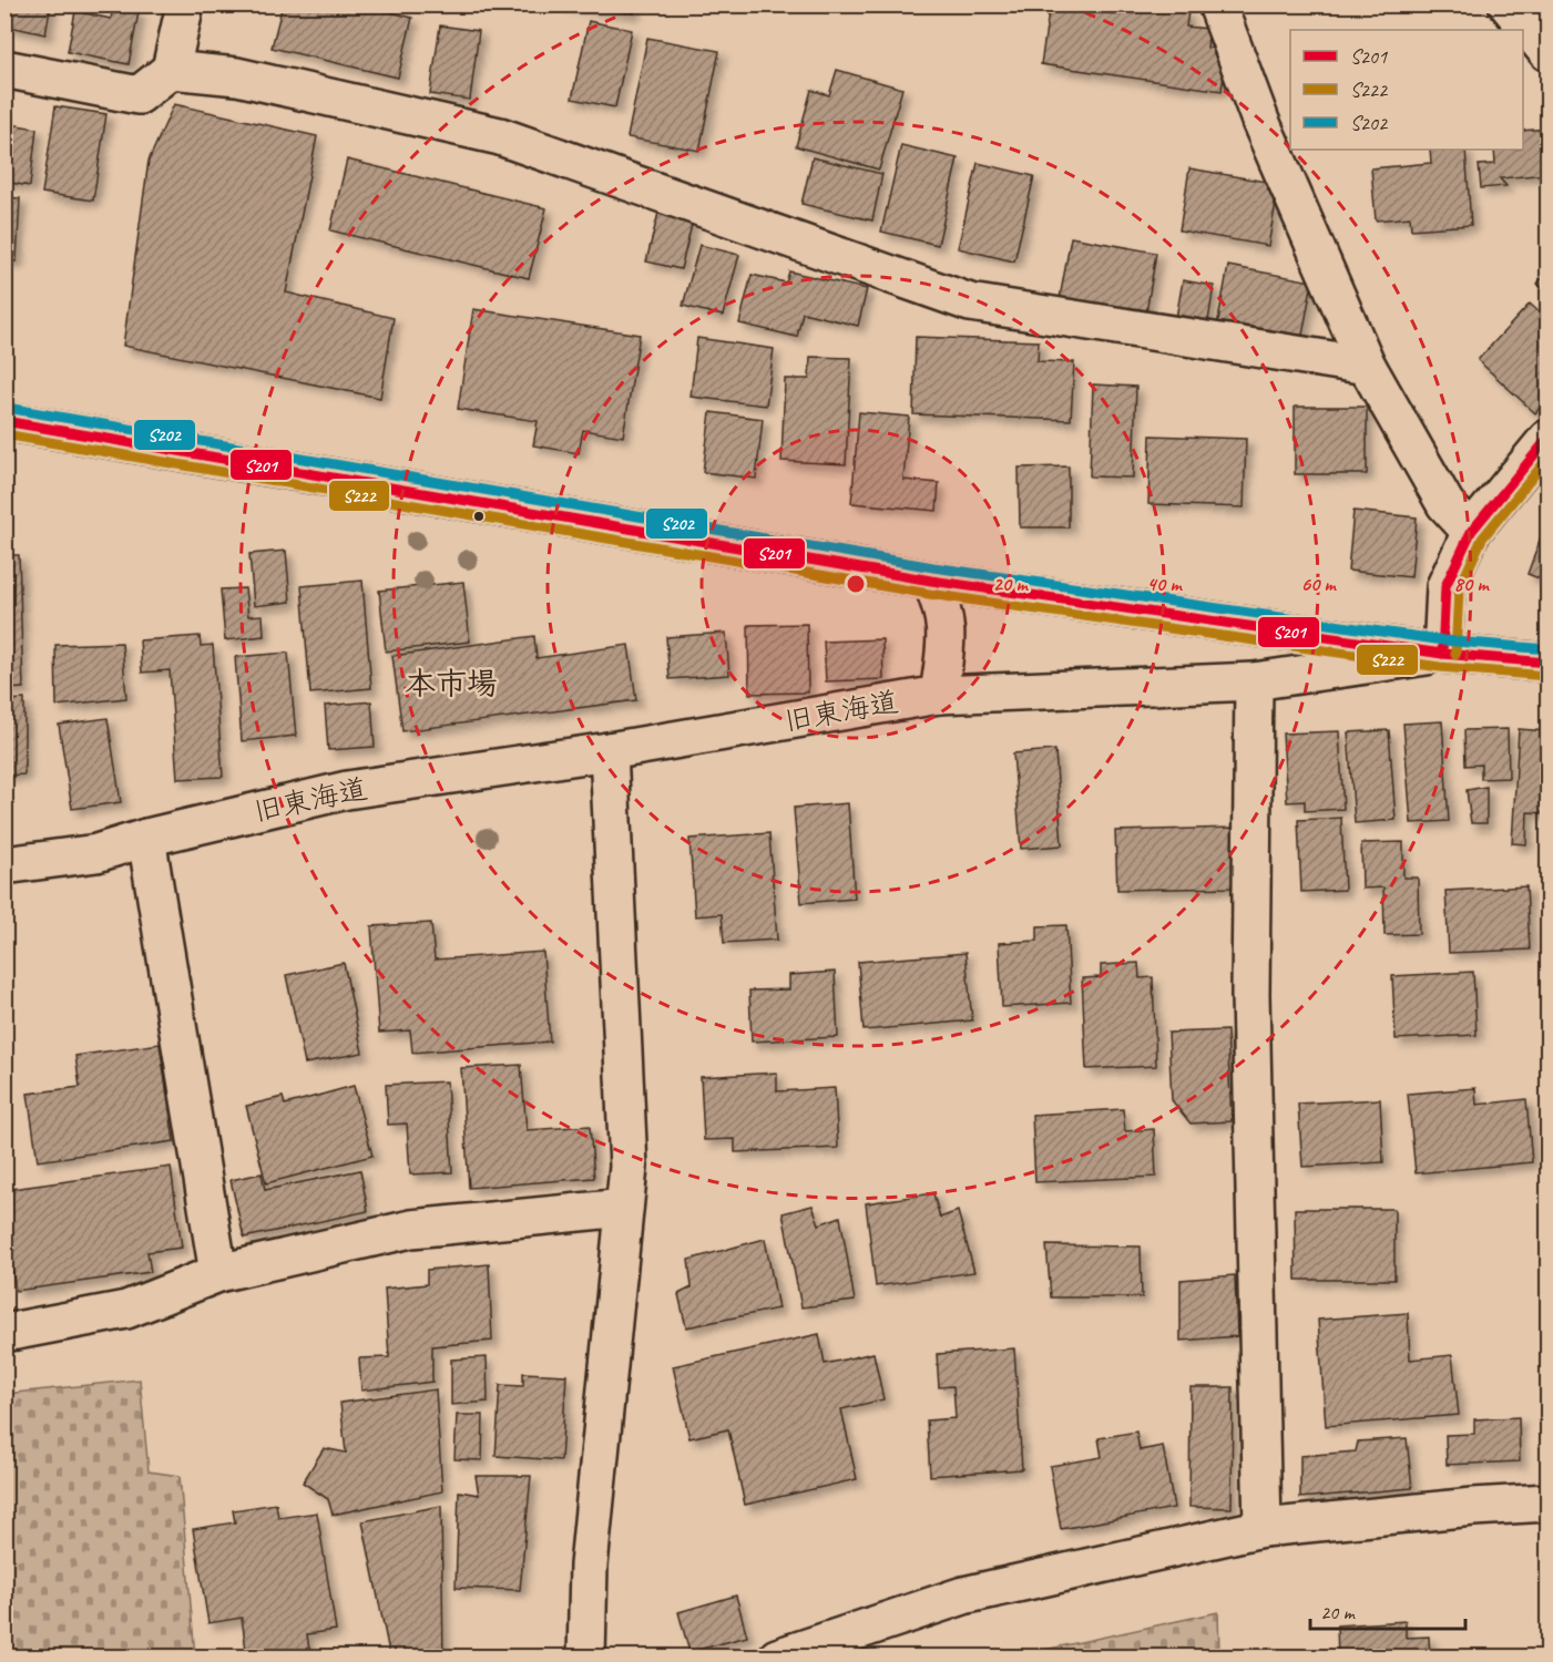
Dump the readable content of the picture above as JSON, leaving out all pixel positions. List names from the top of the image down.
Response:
{
  "streets": {
    "street": ["旧東海道"]
  },
  "districts": ["本市場"],
  "lines": ["transit line S202", "transit line S201", "transit line S222"],
  "legend": ["S201", "S222", "S202"],
  "scale_bar": "20 m",
  "rings": [
    "20 m",
    "40 m",
    "60 m",
    "80 m"
  ]
}
